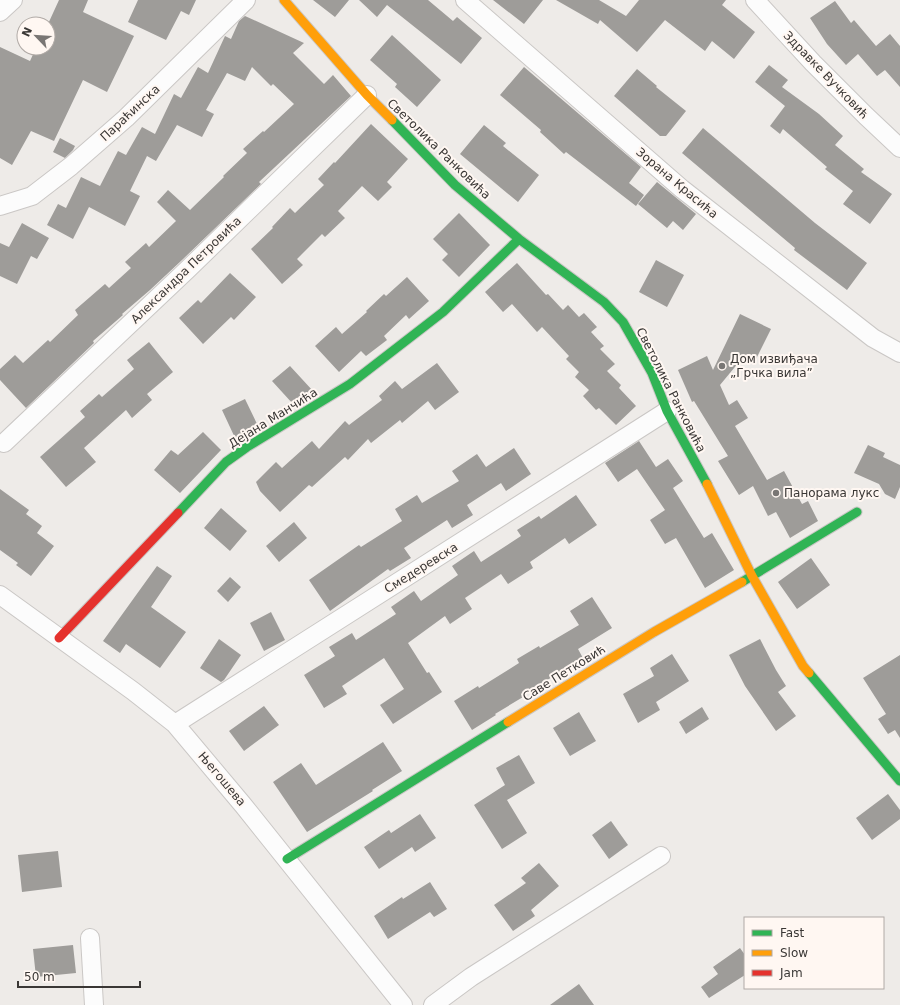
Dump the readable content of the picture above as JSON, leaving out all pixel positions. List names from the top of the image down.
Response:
{
  "streets": {
    "street": [
      "Здравке Вучковић",
      "Параћинска",
      "Светолика Ранковића",
      "Зорана Красића",
      "Александра Петровића",
      "Дејана Манчића",
      "Смедеревска",
      "Саве Петковић",
      "Његошева"
    ]
  },
  "crossings": [
    ["Светолика Ранковића", "Александра Петровића"],
    ["Светолика Ранковића", "Дејана Манчића"],
    ["Светолика Ранковића", "Смедеревска"],
    ["Светолика Ранковића", "Саве Петковић"],
    ["Дејана Манчића", "Његошева"],
    ["Смедеревска", "Његошева"],
    ["Саве Петковић", "Његошева"]
  ],
  "places": ["Дом извиђача „Грчка вила”", "Панорама лукс"],
  "legend": ["Fast", "Slow", "Jam"],
  "scale_bar": "50 m",
  "north": "top left"
}
